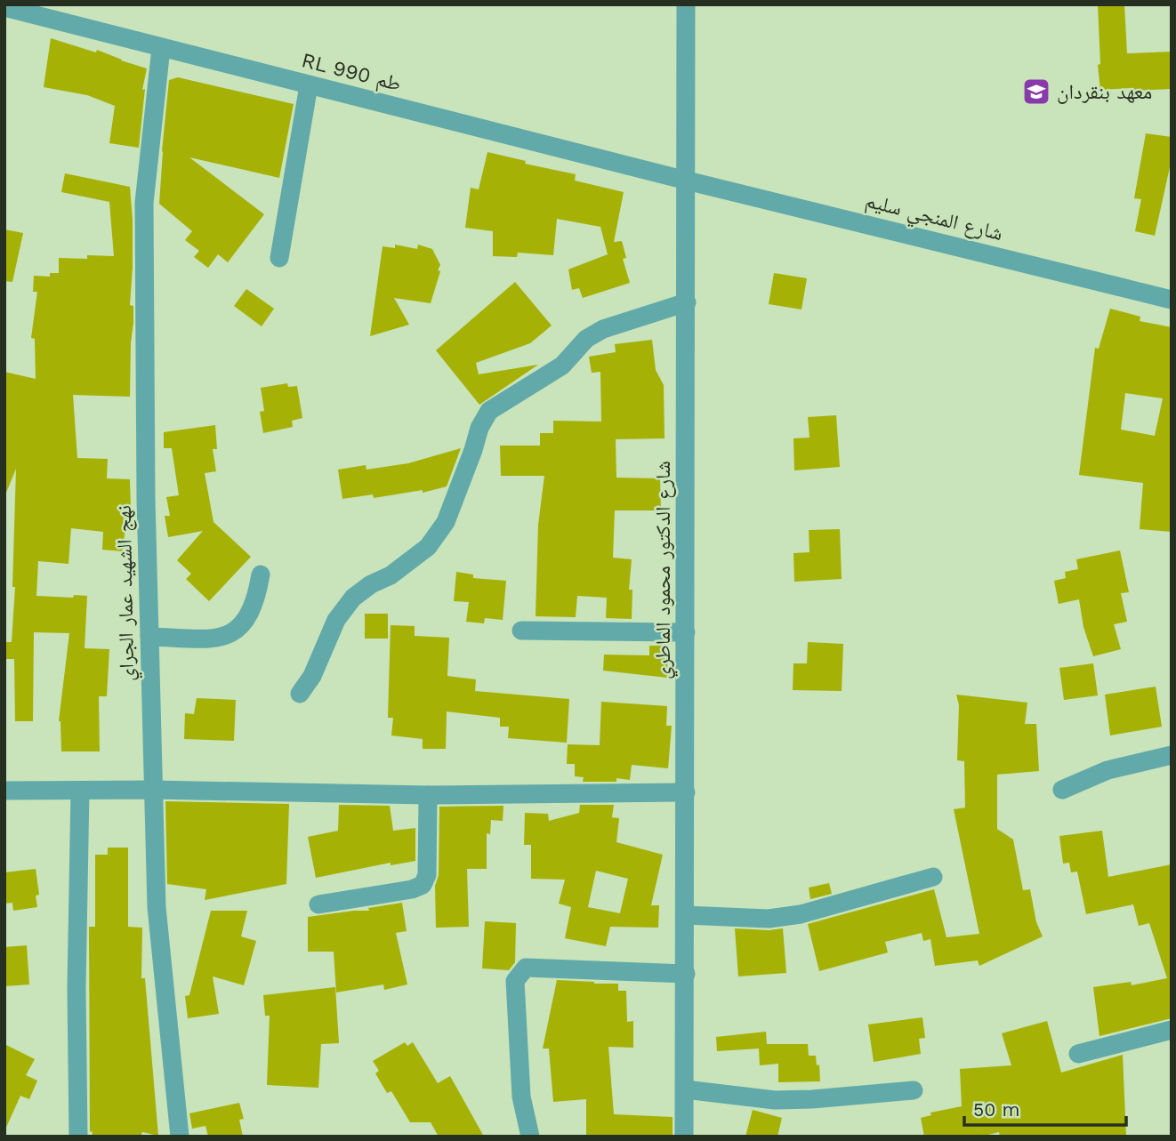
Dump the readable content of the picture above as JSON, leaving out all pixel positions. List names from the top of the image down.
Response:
{
  "streets": {
    "street": [
      "RL طم 990",
      "شارع المنجي سليم",
      "شارع الدكتور محمود الماطري",
      "نهج الشهيد عمار الجراي"
    ]
  },
  "crossings": [
    ["RL طم 990", "شارع المنجي سليم"],
    ["RL طم 990", "شارع الدكتور محمود الماطري"],
    ["RL طم 990", "نهج الشهيد عمار الجراي"],
    ["شارع المنجي سليم", "شارع الدكتور محمود الماطري"]
  ],
  "places": {
    "school or university": ["معهد بنقردان"]
  },
  "scale_bar": "50 m"
}
